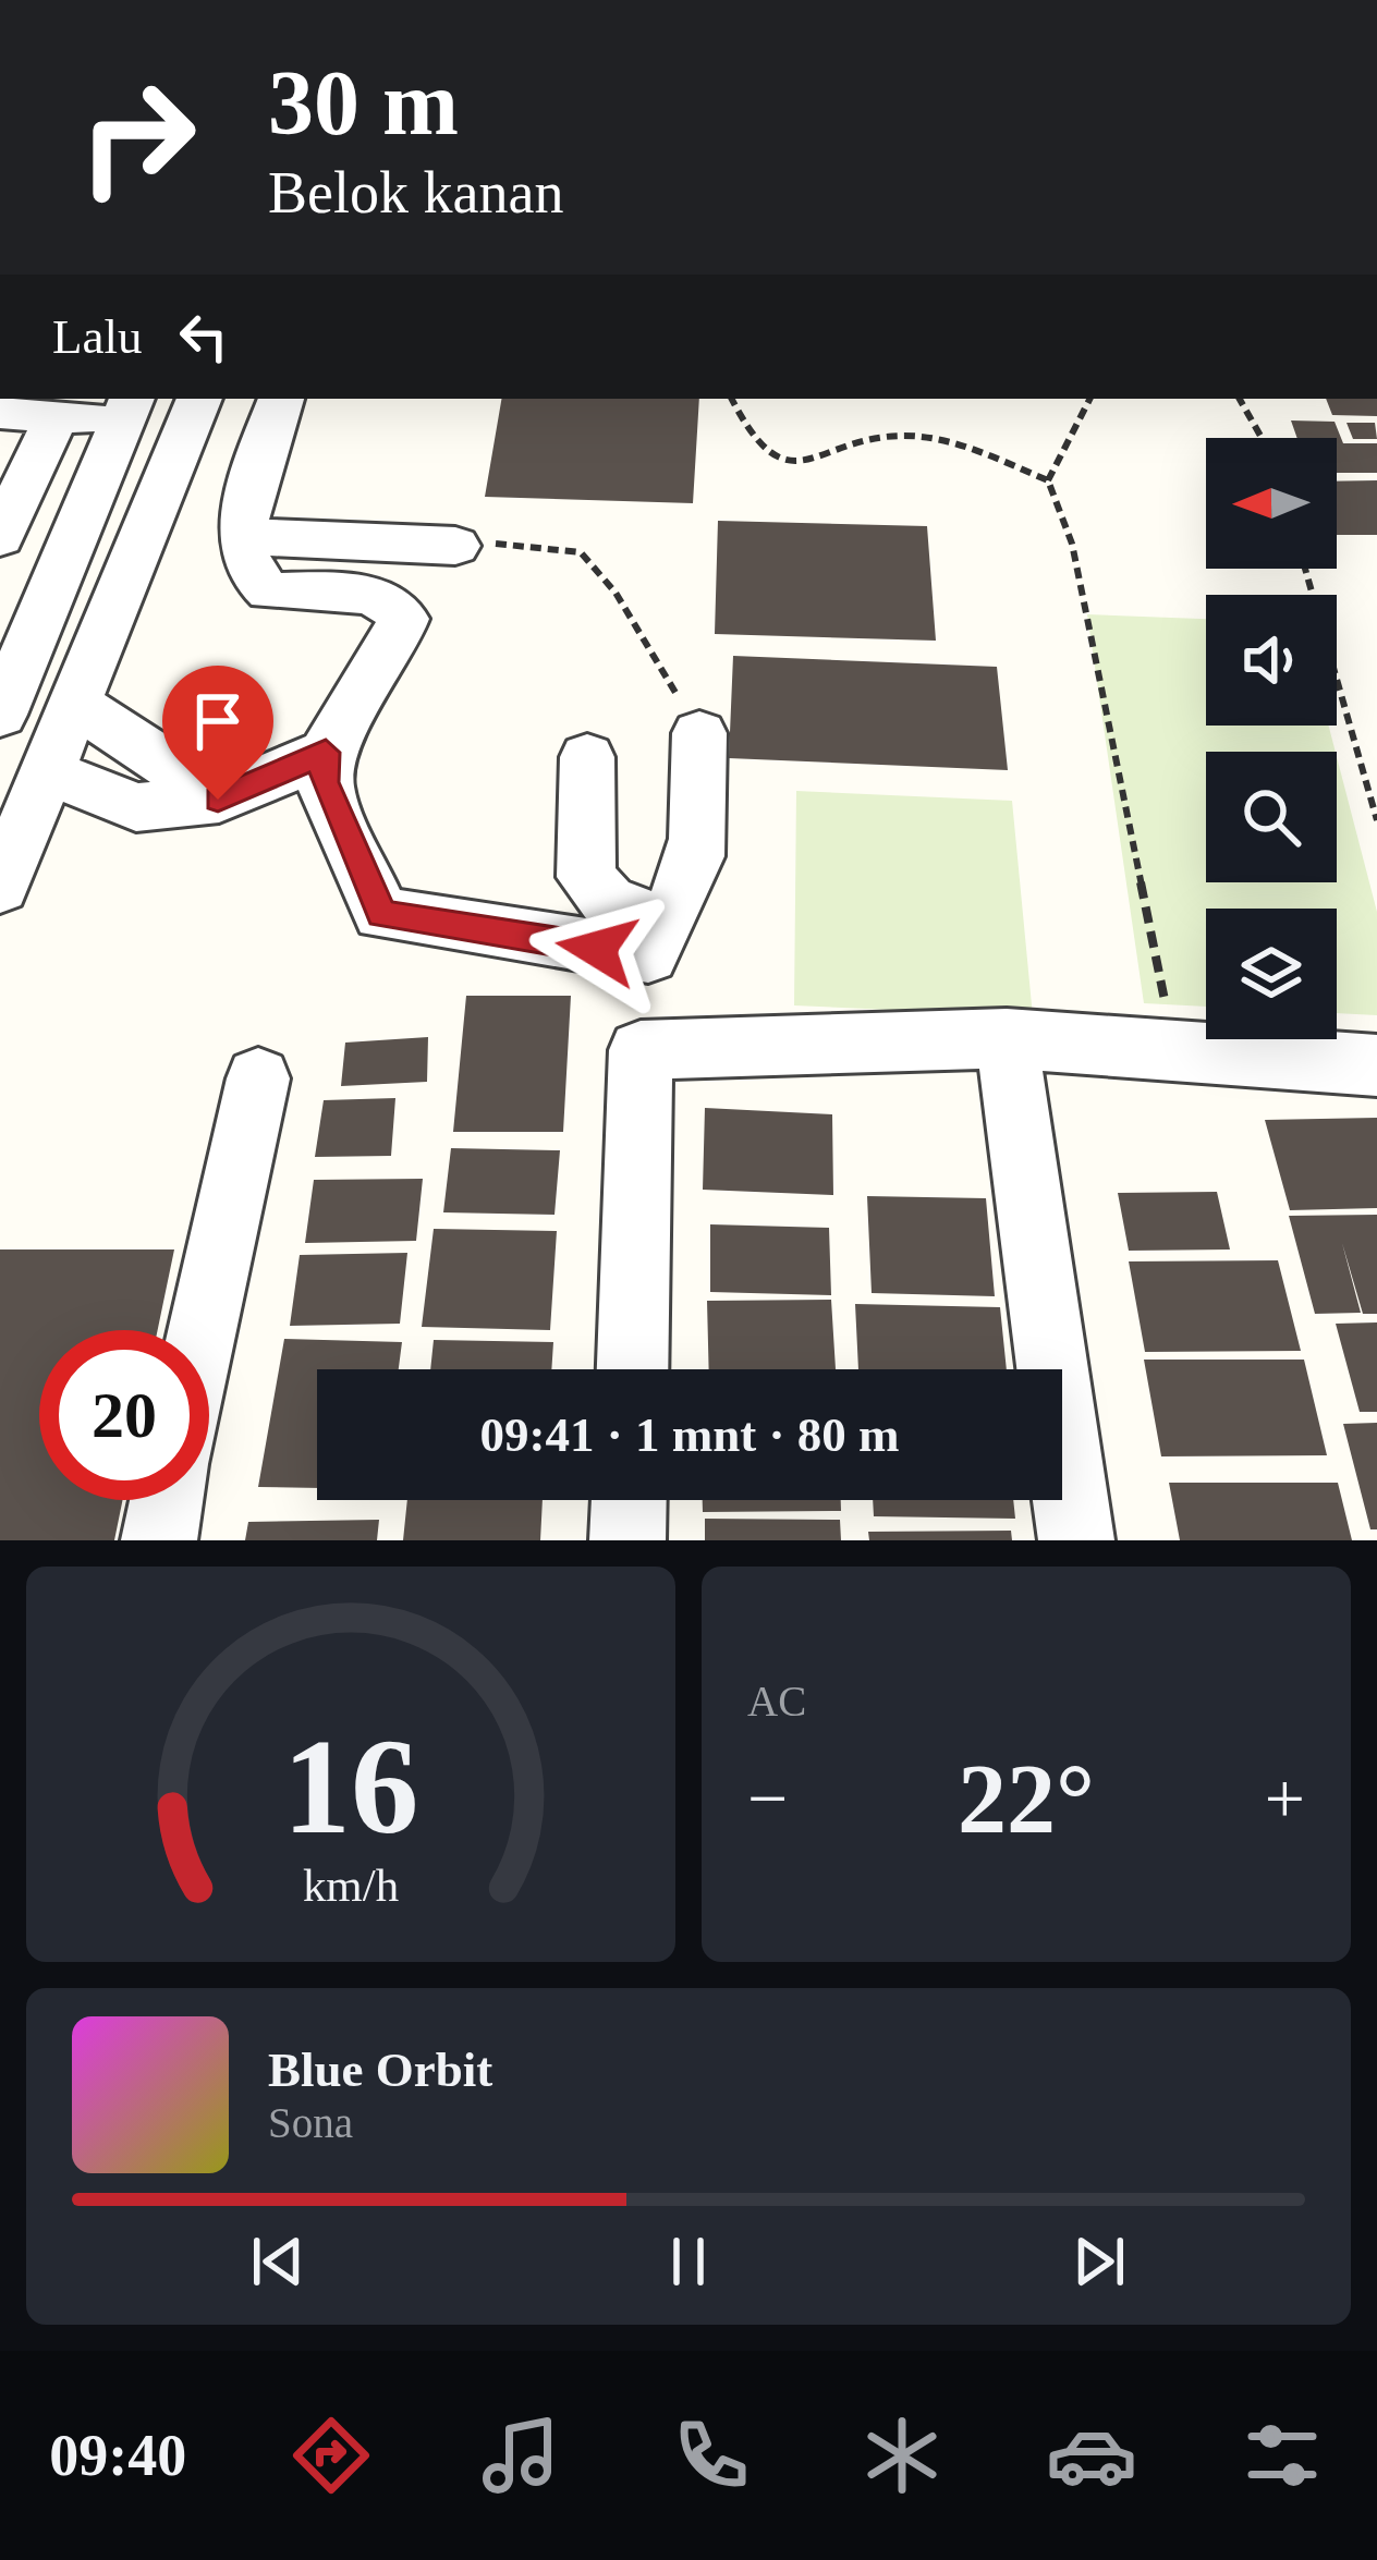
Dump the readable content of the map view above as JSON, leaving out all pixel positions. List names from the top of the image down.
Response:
{
  "north": "left",
  "page": {
    "turn": ["30 m", "Belok kanan"],
    "then": "Lalu",
    "limit": "20",
    "trip": "09:41 · 1 mnt · 80 m",
    "tile": "AC",
    "heat": ["−", "22°", "+"],
    "song": ["Blue Orbit", "Sona"],
    "tabs": "09:40",
    "gauge": ["16", "km/h"]
  }
}
